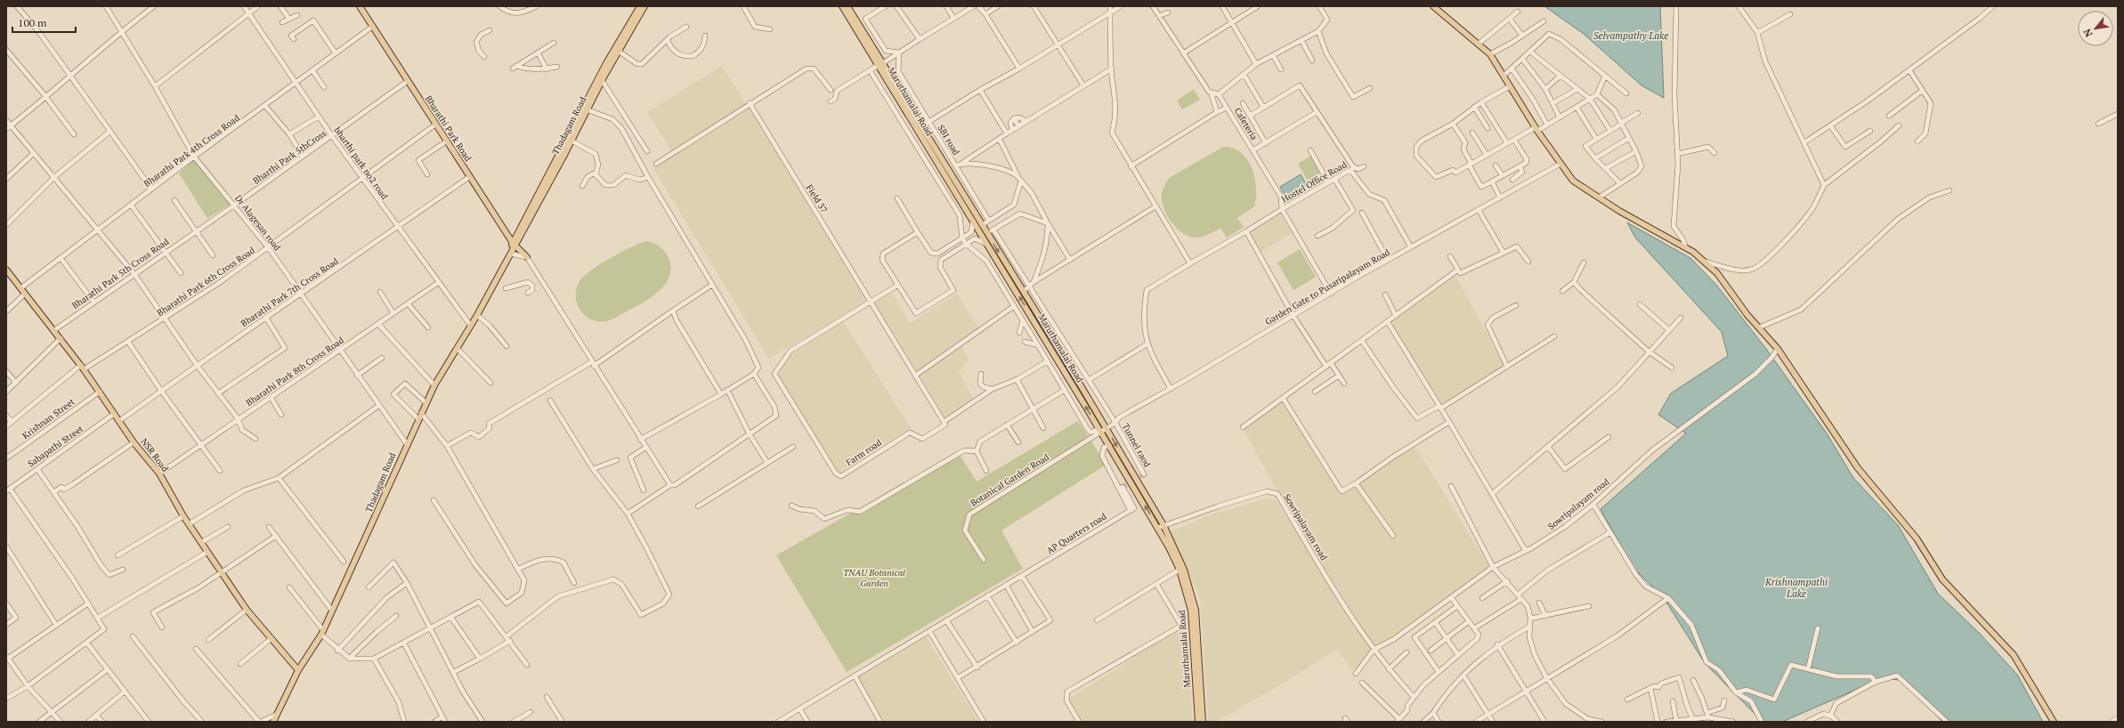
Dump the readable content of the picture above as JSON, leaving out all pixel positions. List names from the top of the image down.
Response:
{
  "streets": {
    "main road": [
      "Maruthamalai Road",
      "Thadagam Road",
      "Bharathi Park Road",
      "NSR Road"
    ],
    "street": [
      "Cafeteria",
      "SBI road",
      "Bharathi Park 4th Cross Road",
      "Bharthi Park 5thCross",
      "bharthi park no2 road",
      "Hostel Office Road",
      "Field 37",
      "Dr Alagesan road",
      "Bharathi Park 5th Cross Road",
      "Bharathi Park 6th Cross Road",
      "Garden Gate to Pusaripalayam Road",
      "Bharathi Park 7th Cross Road",
      "Bharathi Park 8th Cross Road",
      "Krishnan Street",
      "Tunnel raod",
      "Sabapathi Street",
      "Farm road",
      "Botanical Garden Road",
      "Sowripalayam road",
      "AP Quarters road"
    ]
  },
  "crossings": [
    ["Maruthamalai Road", "Garden Gate to Pusaripalayam Road"],
    ["Maruthamalai Road", "Botanical Garden Road"],
    ["Maruthamalai Road", "Sowripalayam road"],
    ["Cafeteria", "Hostel Office Road"],
    ["Cafeteria", "Garden Gate to Pusaripalayam Road"],
    ["Thadagam Road", "Bharathi Park Road"],
    ["Thadagam Road", "bharthi park no2 road"],
    ["Thadagam Road", "Dr Alagesan road"],
    ["Thadagam Road", "NSR Road"],
    ["Bharathi Park Road", "Bharathi Park 4th Cross Road"],
    ["Bharathi Park Road", "Bharthi Park 5thCross"],
    ["Bharathi Park Road", "Bharathi Park 6th Cross Road"],
    ["Bharathi Park Road", "Bharathi Park 7th Cross Road"],
    ["Bharathi Park 4th Cross Road", "bharthi park no2 road"],
    ["Bharathi Park 4th Cross Road", "Dr Alagesan road"],
    ["Bharathi Park 4th Cross Road", "NSR Road"],
    ["Bharthi Park 5thCross", "bharthi park no2 road"],
    ["Bharthi Park 5thCross", "Dr Alagesan road"],
    ["Bharthi Park 5thCross", "Bharathi Park 5th Cross Road"],
    ["bharthi park no2 road", "Bharathi Park 6th Cross Road"],
    ["bharthi park no2 road", "Bharathi Park 7th Cross Road"],
    ["bharthi park no2 road", "Bharathi Park 8th Cross Road"],
    ["Field 37", "Farm road"],
    ["Dr Alagesan road", "Bharathi Park 6th Cross Road"],
    ["Dr Alagesan road", "Bharathi Park 7th Cross Road"],
    ["Dr Alagesan road", "Bharathi Park 8th Cross Road"],
    ["Bharathi Park 5th Cross Road", "NSR Road"],
    ["Bharathi Park 6th Cross Road", "NSR Road"],
    ["Garden Gate to Pusaripalayam Road", "Tunnel raod"],
    ["Garden Gate to Pusaripalayam Road", "Botanical Garden Road"],
    ["Bharathi Park 7th Cross Road", "NSR Road"],
    ["Bharathi Park 8th Cross Road", "NSR Road"],
    ["Krishnan Street", "NSR Road"],
    ["Sabapathi Street", "NSR Road"]
  ],
  "water": ["Selvampathy Lake", "Krishnampathi Lake"],
  "parks": ["TNAU Botanical Garden"],
  "scale_bar": "100 m",
  "north": "bottom left"
}
